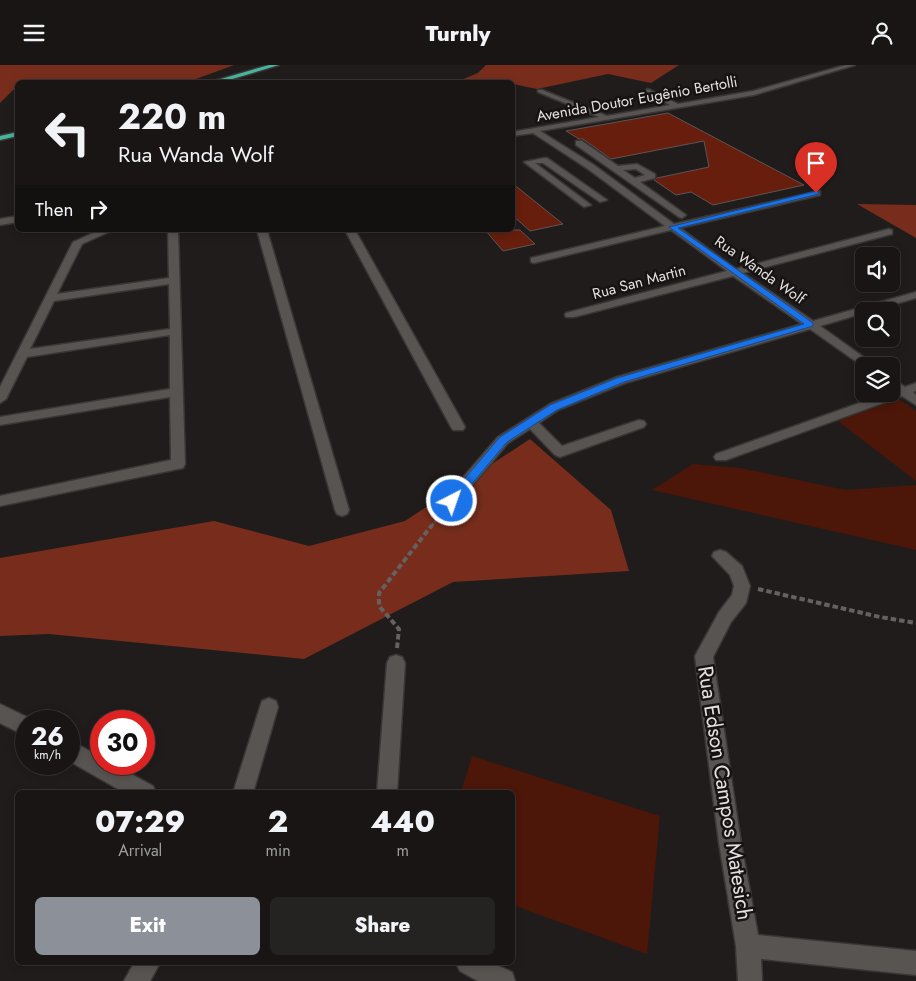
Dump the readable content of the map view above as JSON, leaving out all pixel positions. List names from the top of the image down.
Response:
{
  "streets": {
    "street": [
      "Avenida Doutor Eugênio Bertolli",
      "Rua Wanda Wolf",
      "Rua San Martin",
      "Rua Edson Campos Matesich"
    ]
  },
  "crossings": [
    ["Avenida Doutor Eugênio Bertolli", "Rua Wanda Wolf"],
    ["Rua Wanda Wolf", "Rua San Martin"]
  ],
  "page": {
    "header": "Turnly",
    "turn": ["220 m", "Rua Wanda Wolf"],
    "then": "Then",
    "speed": "26 km/h",
    "limit": "30",
    "eta": [
      "07:29",
      "Arrival",
      "2",
      "min",
      "440",
      "m"
    ],
    "buttons": ["Exit", "Share"]
  }
}
